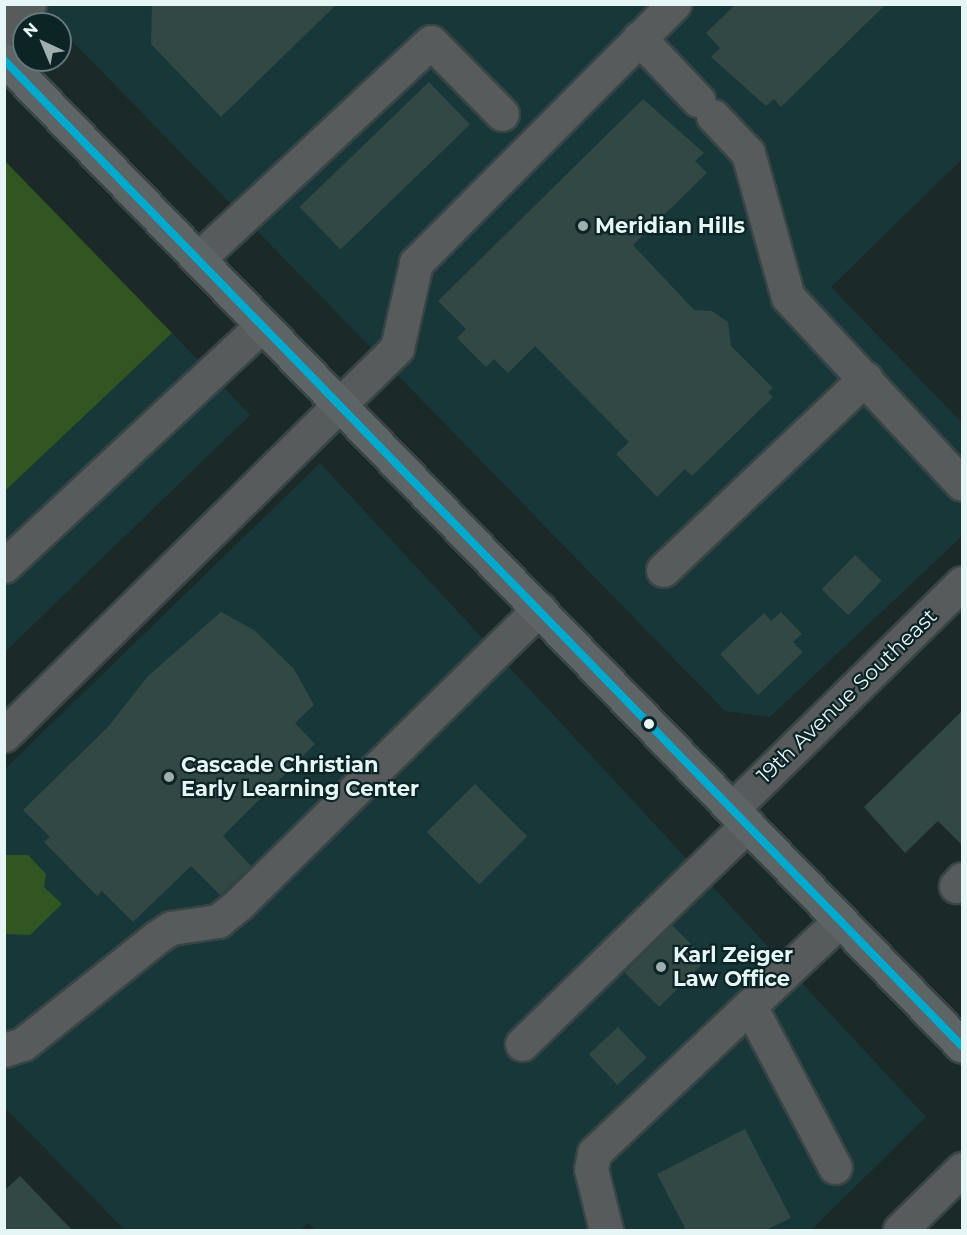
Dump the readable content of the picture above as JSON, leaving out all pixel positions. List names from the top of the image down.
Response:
{
  "streets": {
    "street": ["19th Avenue Southeast"]
  },
  "places": ["Meridian Hills", "Cascade Christian Early Learning Center", "Karl Zeiger Law Office"],
  "north": "top left"
}
